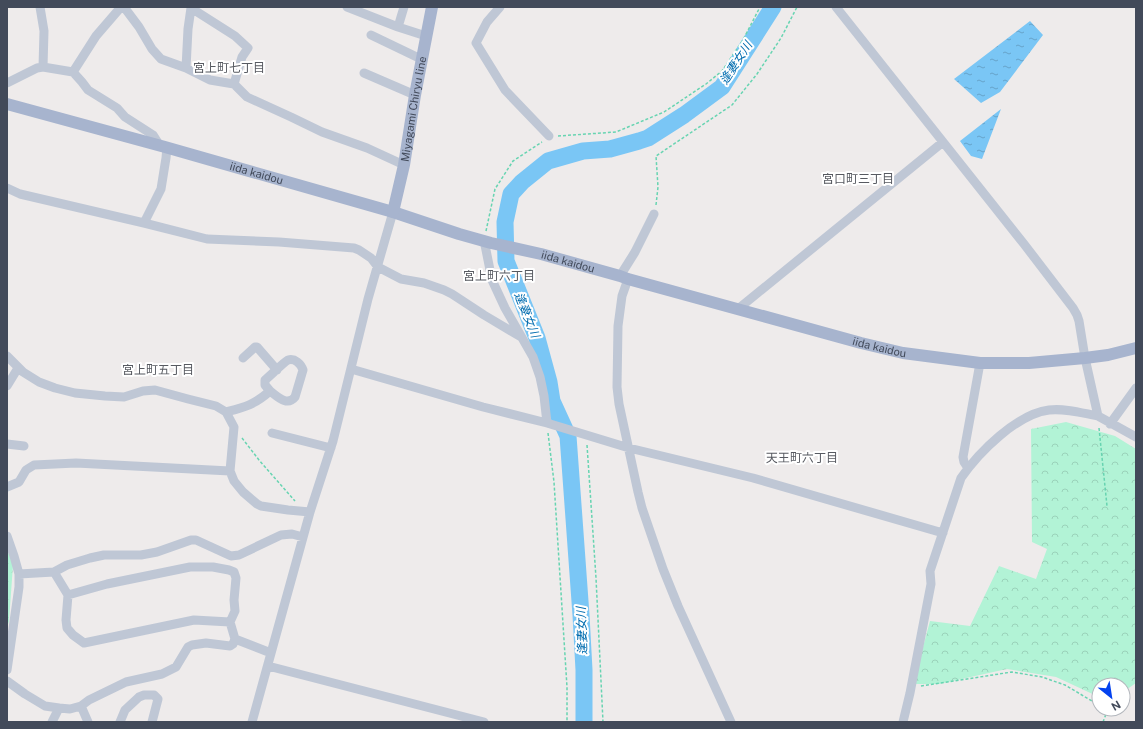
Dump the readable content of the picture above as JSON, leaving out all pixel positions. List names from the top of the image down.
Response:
{
  "streets": {
    "main road": ["Miyagami Chiryu line", "iida kaidou"]
  },
  "crossings": [
    ["Miyagami Chiryu line", "iida kaidou"]
  ],
  "districts": [
    "宮上町七丁目",
    "宮口町三丁目",
    "宮上町六丁目",
    "宮上町五丁目",
    "天王町六丁目"
  ],
  "water": ["逢妻女川"],
  "north": "bottom right"
}
